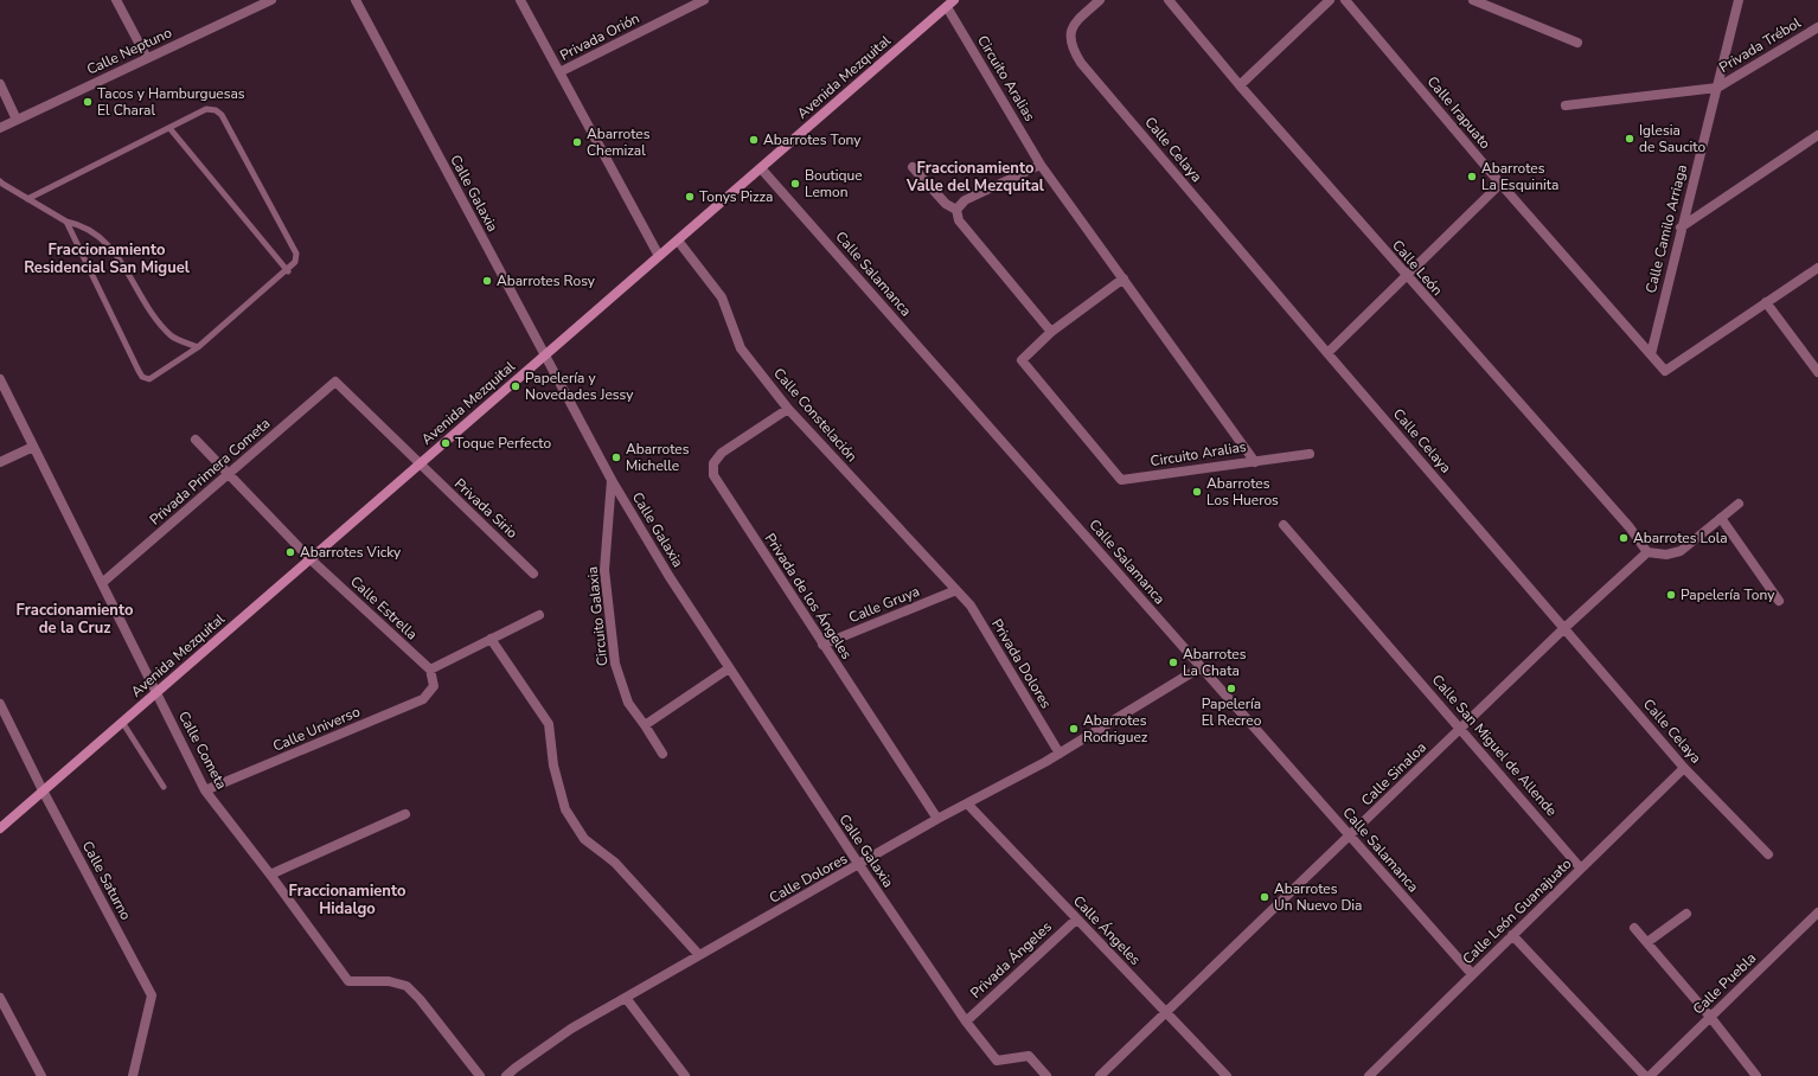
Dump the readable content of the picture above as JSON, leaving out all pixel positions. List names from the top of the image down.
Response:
{
  "streets": {
    "street": [
      "Privada Orión",
      "Privada Trébol",
      "Calle Neptuno",
      "Avenida Mezquital",
      "Circuito Aralias",
      "Calle Irapuato",
      "Calle Celaya",
      "Calle Galaxia",
      "Calle Camilo Arriaga",
      "Calle León",
      "Calle Salamanca",
      "Calle Constelación",
      "Privada Primera Cometa",
      "Privada Sirio",
      "Privada de los Ángeles",
      "Calle Gruya",
      "Calle Estrella",
      "Circuito Galaxia",
      "Privada Dolores",
      "Calle Universo",
      "Calle San Miguel de Allende",
      "Calle Cometa",
      "Calle Sinaloa",
      "Calle Dolores",
      "Calle Saturno",
      "Calle León Guanajuato",
      "Calle Ángeles",
      "Privada Ángeles",
      "Calle Puebla"
    ]
  },
  "crossings": [
    ["Privada Trébol", "Calle Camilo Arriaga"],
    ["Avenida Mezquital", "Circuito Aralias"],
    ["Avenida Mezquital", "Calle Galaxia"],
    ["Avenida Mezquital", "Calle Salamanca"],
    ["Avenida Mezquital", "Calle Constelación"],
    ["Avenida Mezquital", "Privada Sirio"],
    ["Avenida Mezquital", "Calle Estrella"],
    ["Avenida Mezquital", "Calle Cometa"],
    ["Avenida Mezquital", "Calle Saturno"],
    ["Calle Irapuato", "Calle Camilo Arriaga"],
    ["Calle Celaya", "Calle Sinaloa"],
    ["Calle Celaya", "Calle León Guanajuato"],
    ["Calle Galaxia", "Circuito Galaxia"],
    ["Calle Galaxia", "Calle Dolores"],
    ["Calle Galaxia", "Privada Ángeles"],
    ["Calle León", "Calle Sinaloa"],
    ["Calle Salamanca", "Calle Sinaloa"],
    ["Calle Salamanca", "Calle Dolores"],
    ["Calle Salamanca", "Calle León Guanajuato"],
    ["Calle Constelación", "Privada de los Ángeles"],
    ["Calle Constelación", "Calle Gruya"],
    ["Calle Constelación", "Privada Dolores"],
    ["Privada Primera Cometa", "Privada Sirio"],
    ["Privada Primera Cometa", "Calle Estrella"],
    ["Privada Primera Cometa", "Calle Cometa"],
    ["Privada de los Ángeles", "Calle Gruya"],
    ["Privada de los Ángeles", "Calle Dolores"],
    ["Calle Gruya", "Privada Dolores"],
    ["Calle Estrella", "Calle Universo"],
    ["Privada Dolores", "Calle Dolores"],
    ["Calle Universo", "Calle Cometa"],
    ["Calle San Miguel de Allende", "Calle Sinaloa"],
    ["Calle San Miguel de Allende", "Calle León Guanajuato"],
    ["Calle Sinaloa", "Calle Ángeles"],
    ["Calle Dolores", "Calle Ángeles"],
    ["Calle Ángeles", "Privada Ángeles"]
  ],
  "districts": [
    "Fraccionamiento Valle del Mezquital",
    "Fraccionamiento Residencial San Miguel",
    "Fraccionamiento de la Cruz",
    "Fraccionamiento Hidalgo"
  ],
  "places": [
    "Tacos y Hamburguesas El Charal",
    "Iglesia de Saucito",
    "Abarrotes Tony",
    "Abarrotes Chemizal",
    "Abarrotes La Esquinita",
    "Boutique Lemon",
    "Tonys Pizza",
    "Abarrotes Rosy",
    "Papelería y Novedades Jessy",
    "Toque Perfecto",
    "Abarrotes Michelle",
    "Abarrotes Los Hueros",
    "Abarrotes Lola",
    "Abarrotes Vicky",
    "Papelería Tony",
    "Abarrotes La Chata",
    "Papelería El Recreo",
    "Abarrotes Rodriguez",
    "Abarrotes Un Nuevo Dia"
  ]
}
